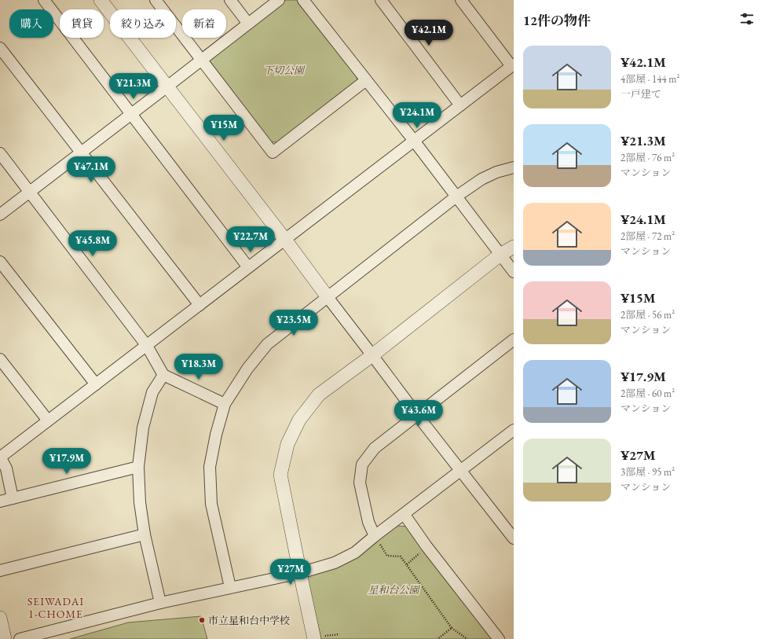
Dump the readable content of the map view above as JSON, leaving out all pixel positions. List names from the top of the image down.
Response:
{
  "districts": ["SEIWADAI 1-CHOME"],
  "parks": ["下切公園", "星和台公園"],
  "places": ["市立星和台中学校"],
  "page": {
    "heading": "12件の物件",
    "chip": [
      "購入",
      "賃貸",
      "絞り込み",
      "新着"
    ],
    "price": [
      "¥42.1M",
      "¥21.3M",
      "¥24.1M",
      "¥15M",
      "¥47.1M",
      "¥22.7M",
      "¥45.8M",
      "¥23.5M",
      "¥18.3M",
      "¥43.6M",
      "¥17.9M",
      "¥27M"
    ],
    "list": [
      {
        "name": "¥42.1M",
        "note": "4部屋 · 144 m² · 一戸建て"
      },
      {
        "name": "¥21.3M",
        "note": "2部屋 · 76 m² · マンション"
      },
      {
        "name": "¥24.1M",
        "note": "2部屋 · 72 m² · マンション"
      },
      {
        "name": "¥15M",
        "note": "2部屋 · 56 m² · マンション"
      },
      {
        "name": "¥17.9M",
        "note": "2部屋 · 60 m² · マンション"
      },
      {
        "name": "¥27M",
        "note": "3部屋 · 95 m² · マンション"
      }
    ]
  }
}
